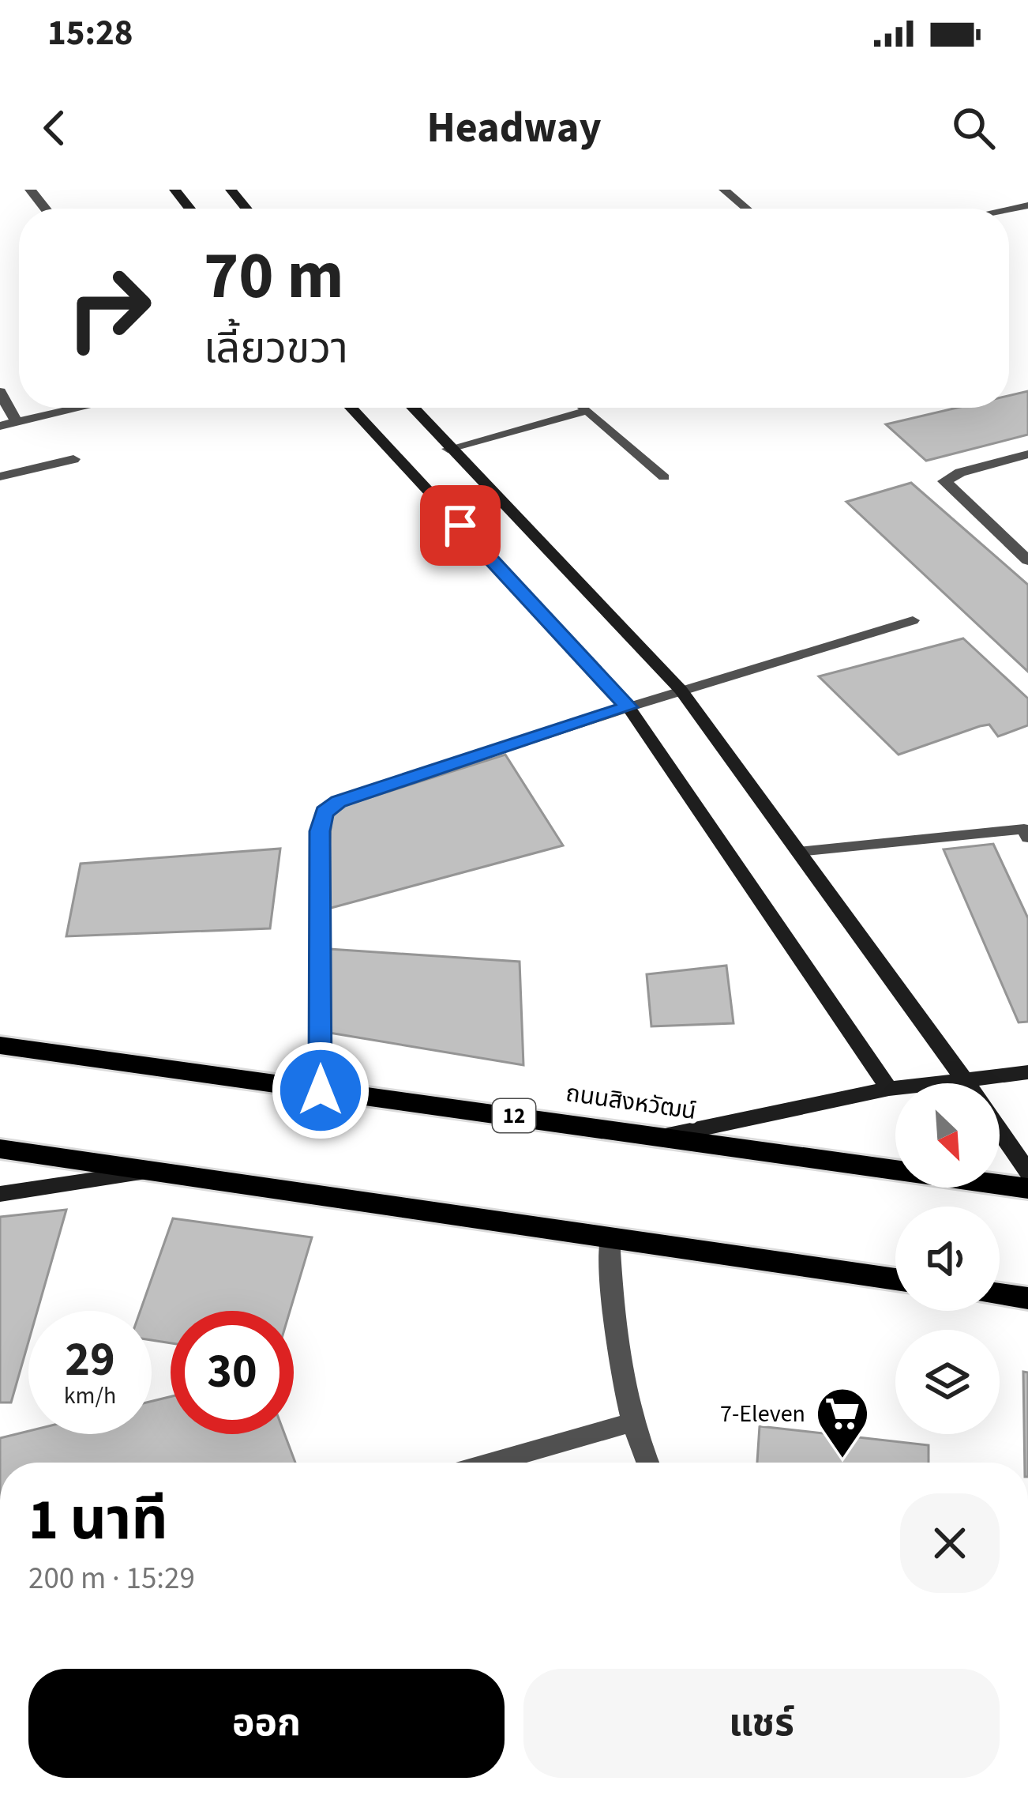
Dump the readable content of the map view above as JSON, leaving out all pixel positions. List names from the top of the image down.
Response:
{
  "streets": {
    "main road": ["ถนนสิงหวัฒน์", "12"]
  },
  "places": {
    "supermarket": ["7-Eleven"]
  },
  "north": "bottom right",
  "page": {
    "status": "15:28",
    "header": "Headway",
    "turn": ["70 m", "เลี้ยวขวา"],
    "speed": "29 km/h",
    "limit": "30",
    "heading": ["1 นาที", "200 m · 15:29"],
    "buttons": ["ออก", "แชร์"]
  }
}
